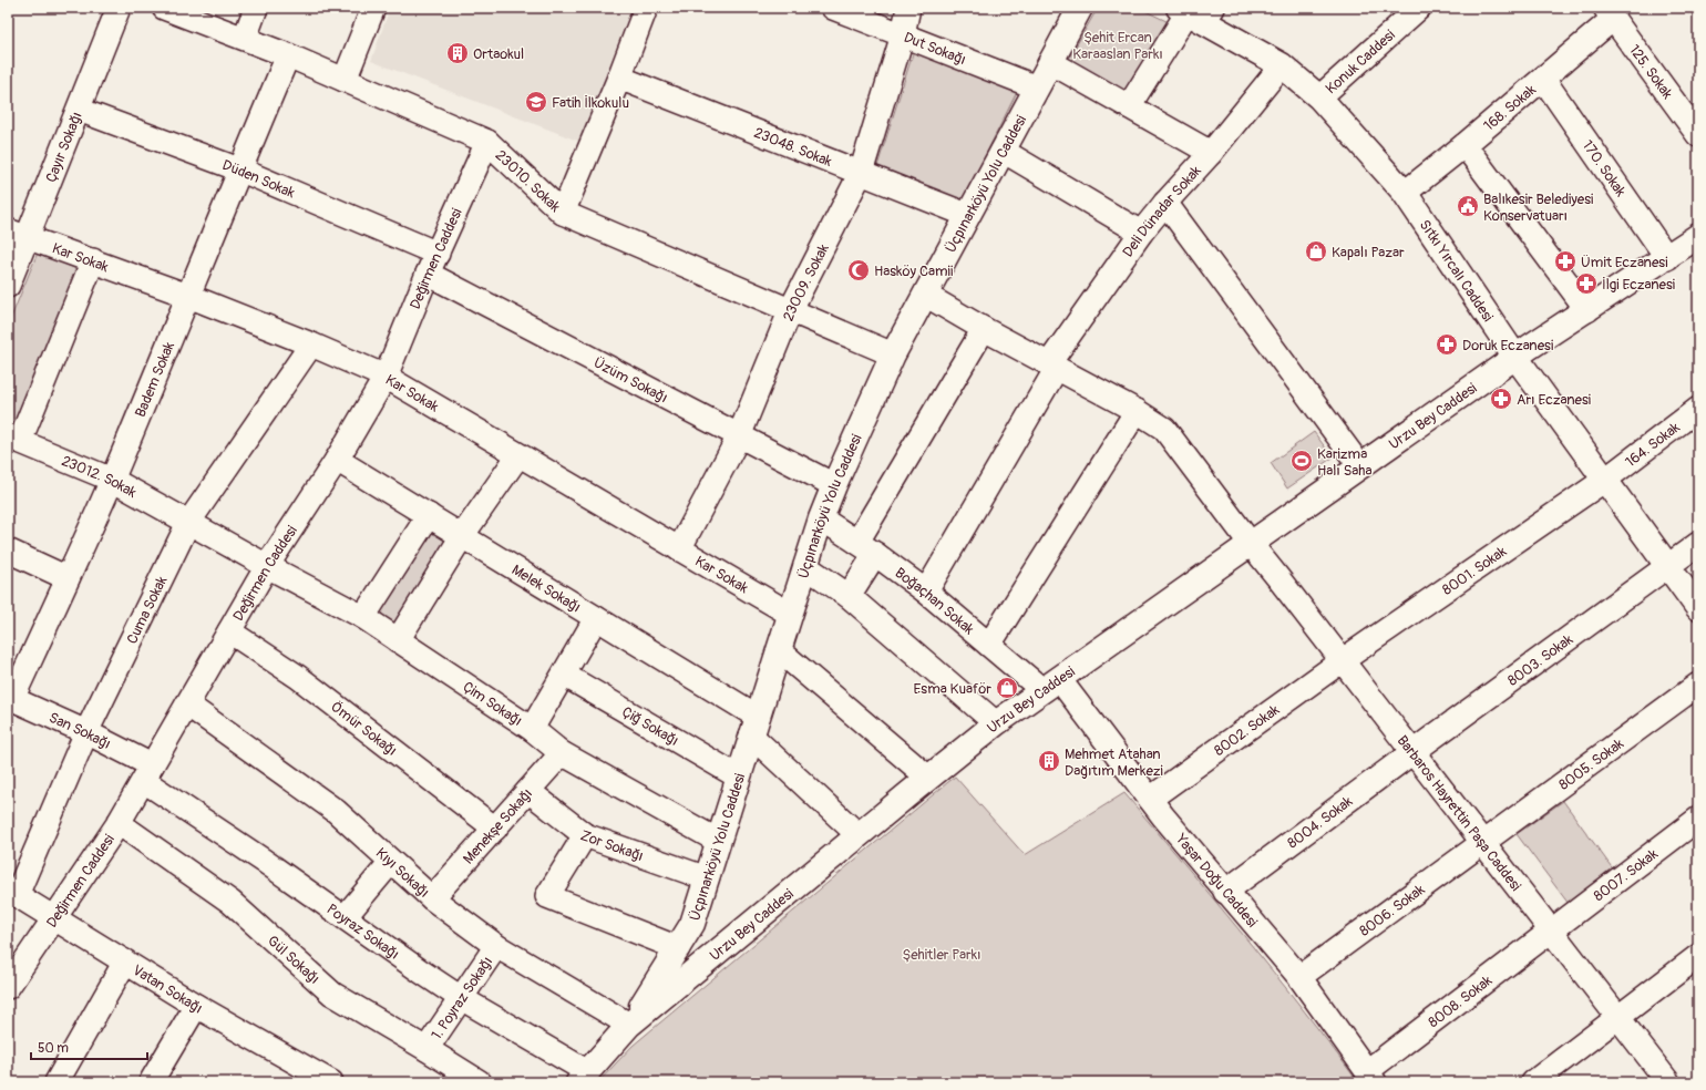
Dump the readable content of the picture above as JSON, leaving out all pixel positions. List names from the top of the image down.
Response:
{
  "streets": {
    "main road": ["Üçpınarköyü Yolu Caddesi", "Sıtkı Yırcalı Caddesi", "Urzu Bey Caddesi"],
    "street": [
      "Dut Sokağı",
      "Konuk Caddesi",
      "125. Sokak",
      "168. Sokak",
      "23048. Sokak",
      "Çayır Sokağı",
      "170. Sokak",
      "Düden Sokak",
      "23010. Sokak",
      "Deli Dünadar Sokak",
      "Kar Sokak",
      "Değirmen Caddesi",
      "23009. Sokak",
      "Badem Sokak",
      "Üzüm Sokağı",
      "164. Sokak",
      "23012. Sokak",
      "8001. Sokak",
      "Melek Sokağı",
      "Boğaçhan Sokak",
      "Cuma Sokak",
      "8003. Sokak",
      "Çim Sokağı",
      "Çiğ Sokağı",
      "Ömür Sokağı",
      "San Sokağı",
      "8002. Sokak",
      "8005. Sokak",
      "Barbaros Hayrettin Paşa Caddesi",
      "8004. Sokak",
      "Menekşe Sokağı",
      "Zor Sokağı",
      "Kıyı Sokağı",
      "8007. Sokak",
      "Yaşar Doğu Caddesi",
      "8006. Sokak",
      "Poyraz Sokağı",
      "Gül Sokağı",
      "Vatan Sokağı",
      "1. Poyraz Sokağı",
      "8008. Sokak"
    ]
  },
  "crossings": [
    ["Dut Sokağı", "Üçpınarköyü Yolu Caddesi"],
    ["Dut Sokağı", "23009. Sokak"],
    ["Konuk Caddesi", "Sıtkı Yırcalı Caddesi"],
    ["125. Sokak", "168. Sokak"],
    ["168. Sokak", "170. Sokak"],
    ["168. Sokak", "Sıtkı Yırcalı Caddesi"],
    ["23048. Sokak", "Üçpınarköyü Yolu Caddesi"],
    ["23048. Sokak", "23009. Sokak"],
    ["Çayır Sokağı", "Düden Sokak"],
    ["Çayır Sokağı", "Kar Sokak"],
    ["170. Sokak", "Urzu Bey Caddesi"],
    ["Düden Sokak", "Değirmen Caddesi"],
    ["Düden Sokak", "Badem Sokak"],
    ["Düden Sokak", "Üzüm Sokağı"],
    ["23010. Sokak", "Üçpınarköyü Yolu Caddesi"],
    ["23010. Sokak", "Değirmen Caddesi"],
    ["23010. Sokak", "23009. Sokak"],
    ["23010. Sokak", "Badem Sokak"],
    ["Üçpınarköyü Yolu Caddesi", "Kar Sokak"],
    ["Üçpınarköyü Yolu Caddesi", "Üzüm Sokağı"],
    ["Üçpınarköyü Yolu Caddesi", "Urzu Bey Caddesi"],
    ["Üçpınarköyü Yolu Caddesi", "Melek Sokağı"],
    ["Üçpınarköyü Yolu Caddesi", "Boğaçhan Sokak"],
    ["Üçpınarköyü Yolu Caddesi", "Çim Sokağı"],
    ["Üçpınarköyü Yolu Caddesi", "Çiğ Sokağı"],
    ["Üçpınarköyü Yolu Caddesi", "Barbaros Hayrettin Paşa Caddesi"],
    ["Üçpınarköyü Yolu Caddesi", "Zor Sokağı"],
    ["Üçpınarköyü Yolu Caddesi", "Kıyı Sokağı"],
    ["Deli Dünadar Sokak", "Sıtkı Yırcalı Caddesi"],
    ["Deli Dünadar Sokak", "Boğaçhan Sokak"],
    ["Deli Dünadar Sokak", "Barbaros Hayrettin Paşa Caddesi"],
    ["Kar Sokak", "Değirmen Caddesi"],
    ["Kar Sokak", "23009. Sokak"],
    ["Kar Sokak", "Badem Sokak"],
    ["Kar Sokak", "Cuma Sokak"],
    ["Değirmen Caddesi", "Üzüm Sokağı"],
    ["Değirmen Caddesi", "23012. Sokak"],
    ["Değirmen Caddesi", "Melek Sokağı"],
    ["Değirmen Caddesi", "Çim Sokağı"],
    ["Değirmen Caddesi", "Ömür Sokağı"],
    ["Değirmen Caddesi", "San Sokağı"],
    ["Değirmen Caddesi", "Kıyı Sokağı"],
    ["Değirmen Caddesi", "Poyraz Sokağı"],
    ["Değirmen Caddesi", "Gül Sokağı"],
    ["Değirmen Caddesi", "Vatan Sokağı"],
    ["Sıtkı Yırcalı Caddesi", "Urzu Bey Caddesi"],
    ["Sıtkı Yırcalı Caddesi", "164. Sokak"],
    ["Sıtkı Yırcalı Caddesi", "8001. Sokak"],
    ["Sıtkı Yırcalı Caddesi", "8003. Sokak"],
    ["23009. Sokak", "Üzüm Sokağı"],
    ["Badem Sokak", "23012. Sokak"],
    ["Badem Sokak", "San Sokağı"],
    ["Urzu Bey Caddesi", "Melek Sokağı"],
    ["Urzu Bey Caddesi", "Boğaçhan Sokak"],
    ["Urzu Bey Caddesi", "Barbaros Hayrettin Paşa Caddesi"],
    ["Urzu Bey Caddesi", "Kıyı Sokağı"],
    ["Urzu Bey Caddesi", "Yaşar Doğu Caddesi"],
    ["Urzu Bey Caddesi", "Poyraz Sokağı"],
    ["164. Sokak", "8001. Sokak"],
    ["23012. Sokak", "Cuma Sokak"],
    ["23012. Sokak", "Çim Sokağı"],
    ["8001. Sokak", "8002. Sokak"],
    ["8001. Sokak", "Barbaros Hayrettin Paşa Caddesi"],
    ["Boğaçhan Sokak", "Yaşar Doğu Caddesi"],
    ["Cuma Sokak", "San Sokağı"],
    ["Cuma Sokak", "Vatan Sokağı"],
    ["8003. Sokak", "Barbaros Hayrettin Paşa Caddesi"],
    ["8003. Sokak", "8004. Sokak"],
    ["Çim Sokağı", "Menekşe Sokağı"],
    ["Ömür Sokağı", "Menekşe Sokağı"],
    ["San Sokağı", "Poyraz Sokağı"],
    ["8002. Sokak", "Barbaros Hayrettin Paşa Caddesi"],
    ["8002. Sokak", "Yaşar Doğu Caddesi"],
    ["8005. Sokak", "Barbaros Hayrettin Paşa Caddesi"],
    ["8005. Sokak", "8006. Sokak"],
    ["Barbaros Hayrettin Paşa Caddesi", "8004. Sokak"],
    ["Barbaros Hayrettin Paşa Caddesi", "8007. Sokak"],
    ["Barbaros Hayrettin Paşa Caddesi", "8006. Sokak"],
    ["Barbaros Hayrettin Paşa Caddesi", "8008. Sokak"],
    ["8004. Sokak", "Yaşar Doğu Caddesi"],
    ["Menekşe Sokağı", "Zor Sokağı"],
    ["Menekşe Sokağı", "Kıyı Sokağı"],
    ["Kıyı Sokağı", "1. Poyraz Sokağı"],
    ["8007. Sokak", "8008. Sokak"],
    ["Yaşar Doğu Caddesi", "8006. Sokak"],
    ["Yaşar Doğu Caddesi", "8008. Sokak"],
    ["Poyraz Sokağı", "1. Poyraz Sokağı"],
    ["Gül Sokağı", "1. Poyraz Sokağı"]
  ],
  "parks": ["Şehit Ercan Karaaslan Parkı", "Şehitler Parkı"],
  "places": {
    "building": ["Ortaokul", "Mehmet Atahan Dağıtım Merkezi"],
    "school or university": ["Fatih İlkokulu"],
    "public building": ["Balıkesir Belediyesi Konservatuarı"],
    "shop": ["Kapalı Pazar", "Esma Kuaför"],
    "pharmacy": [
      "Ümit Eczanesi",
      "İlgi Eczanesi",
      "Doruk Eczanesi",
      "Arı Eczanesi"
    ],
    "mosque": ["Hasköy Camii"],
    "sports": ["Karizma Halı Saha"]
  },
  "scale_bar": "50 m"
}
